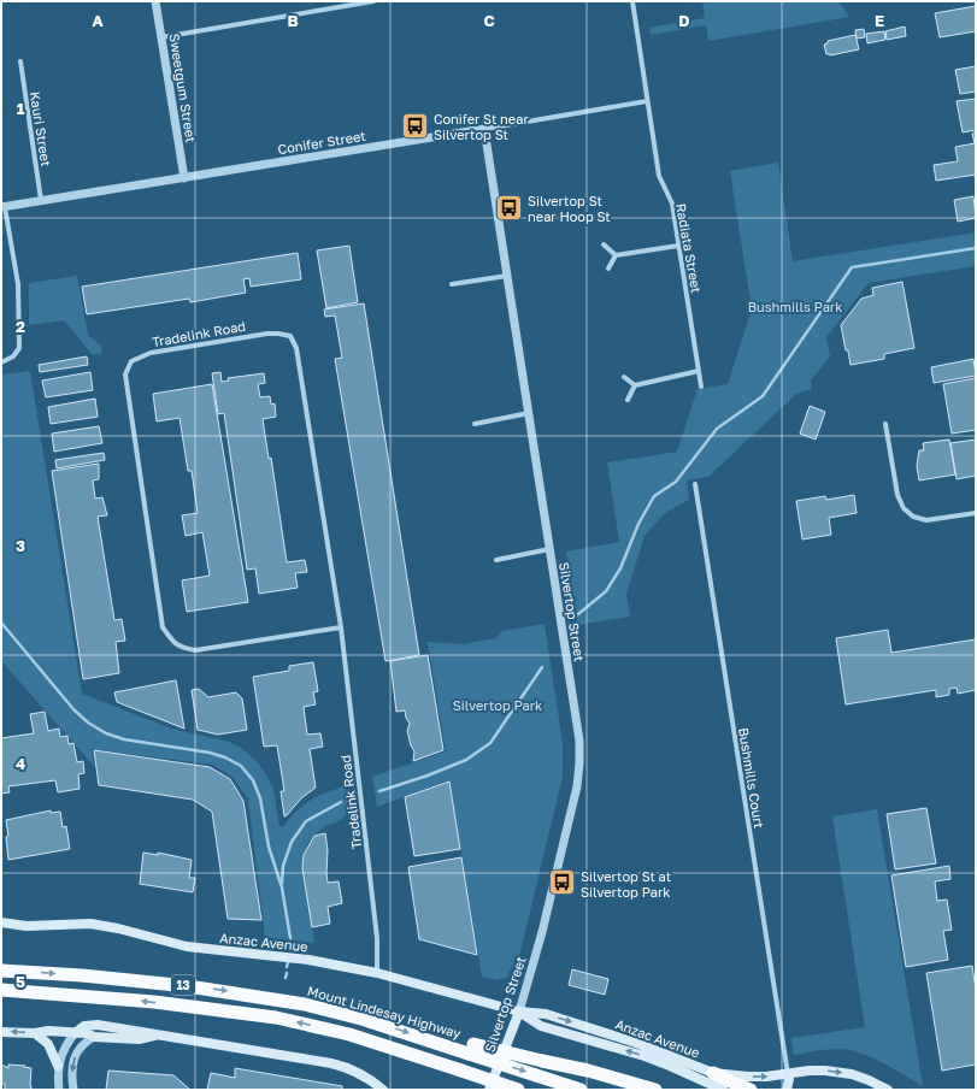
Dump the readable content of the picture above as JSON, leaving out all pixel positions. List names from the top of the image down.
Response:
{
  "streets": {
    "highway": ["13", "Mount Lindesay Highway"],
    "main road": ["Silvertop Street", "Anzac Avenue"],
    "street": [
      "Sweetgum Street",
      "Kauri Street",
      "Conifer Street",
      "Radiata Street",
      "Tradelink Road",
      "Bushmills Court"
    ]
  },
  "crossings": [
    ["Sweetgum Street", "Conifer Street"],
    ["Kauri Street", "Conifer Street"],
    ["Conifer Street", "Radiata Street"],
    ["Conifer Street", "Silvertop Street"],
    ["Tradelink Road", "Anzac Avenue"],
    ["Silvertop Street", "Anzac Avenue"],
    ["Bushmills Court", "Anzac Avenue"]
  ],
  "parks": ["Bushmills Park", "Silvertop Park"],
  "places": {
    "bus stop": ["Conifer St near Silvertop St", "Silvertop St near Hoop St", "Silvertop St at Silvertop Park"]
  },
  "grid": {
    "columns": [
      "A",
      "B",
      "C",
      "D",
      "E"
    ],
    "rows": [
      "1",
      "2",
      "3",
      "4",
      "5"
    ]
  }
}
